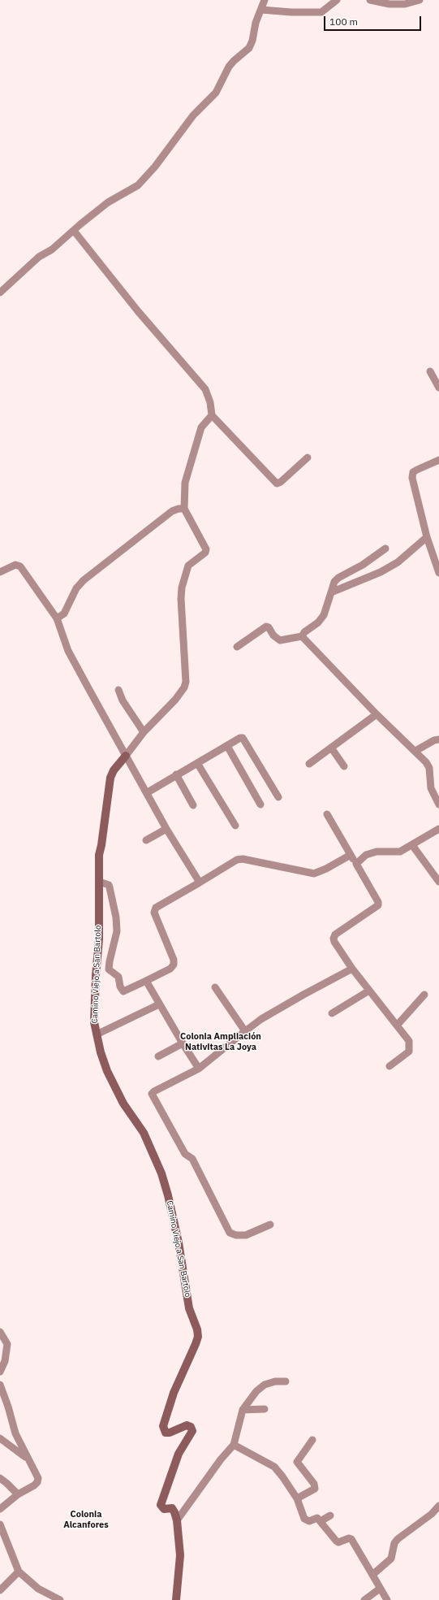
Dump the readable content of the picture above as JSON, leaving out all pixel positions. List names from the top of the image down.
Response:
{
  "streets": {
    "street": ["Camino Viejo a San Bartolo"]
  },
  "districts": ["Colonia Ampliación Nativitas La Joya", "Colonia Alcanfores"],
  "scale_bar": "100 m"
}
